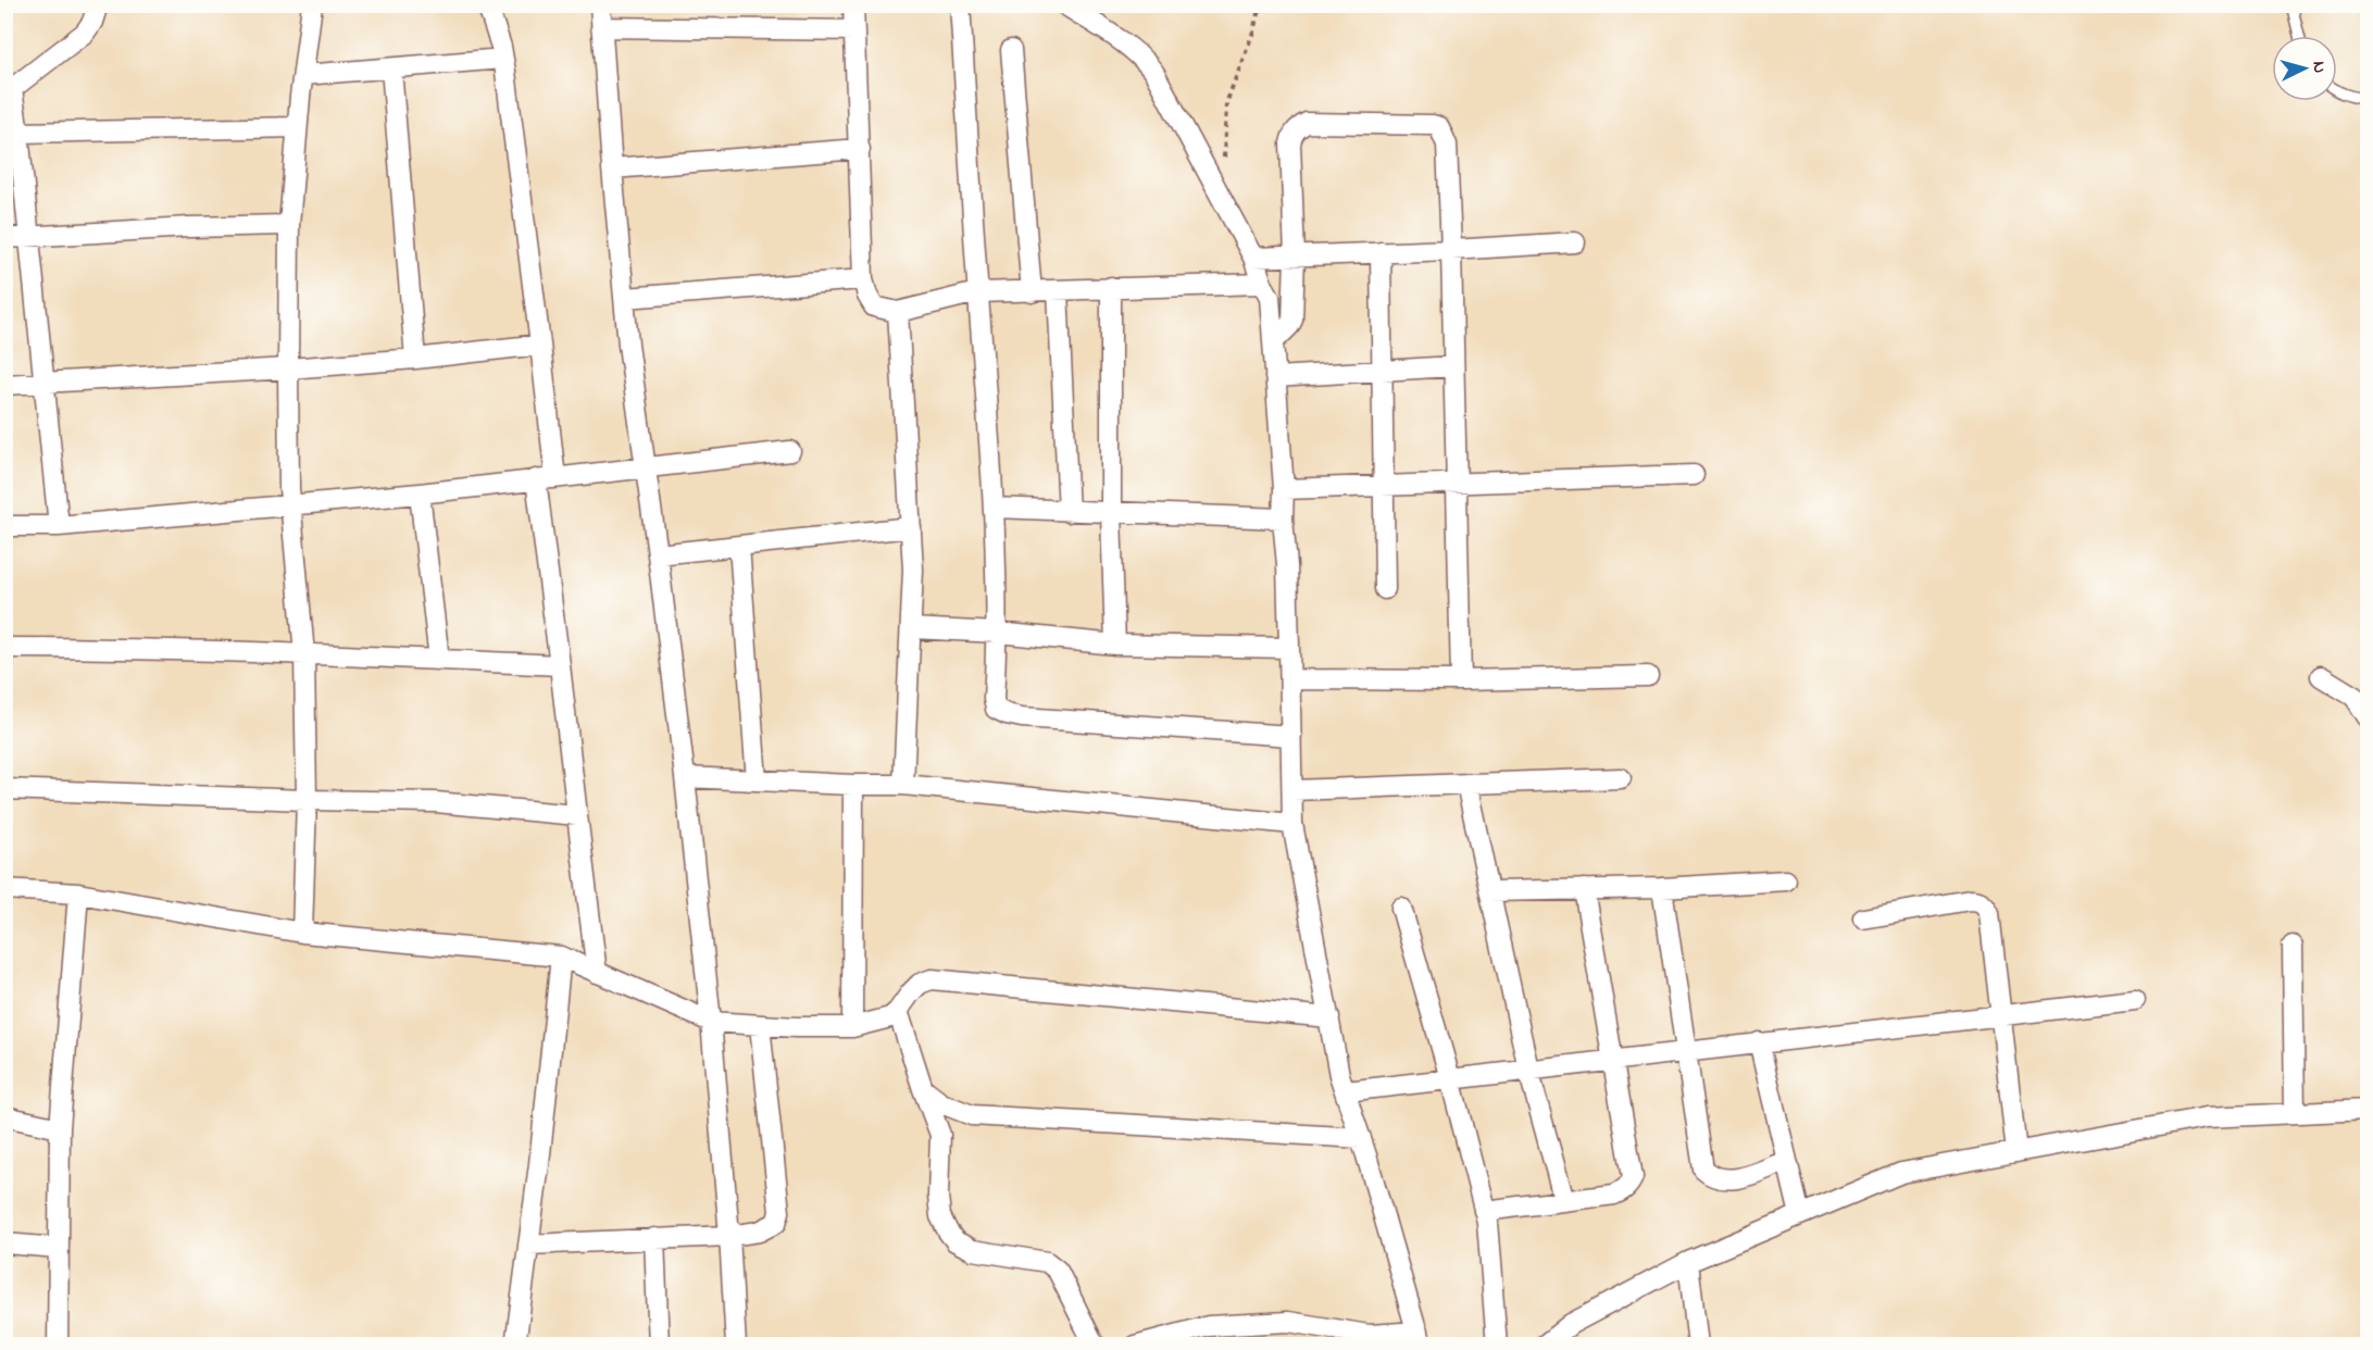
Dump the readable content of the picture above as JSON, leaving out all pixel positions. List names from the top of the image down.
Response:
{
  "north": "right"
}
